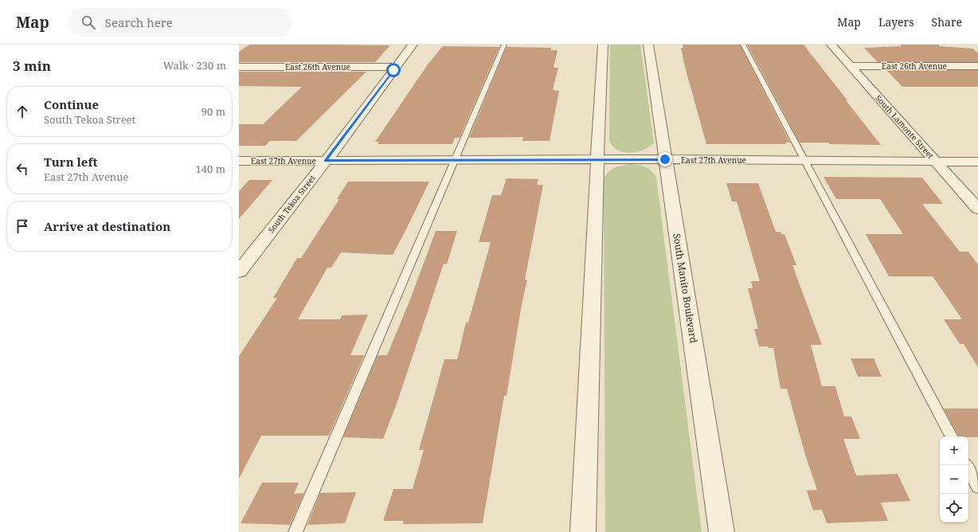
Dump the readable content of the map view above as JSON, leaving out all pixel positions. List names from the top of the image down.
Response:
{
  "streets": {
    "street": [
      "East 26th Avenue",
      "South Lamonte Street",
      "East 27th Avenue",
      "South Tekoa Street",
      "South Manito Boulevard"
    ]
  },
  "crossings": [
    ["East 26th Avenue", "South Lamonte Street"],
    ["East 26th Avenue", "South Tekoa Street"],
    ["South Lamonte Street", "East 27th Avenue"],
    ["East 27th Avenue", "South Tekoa Street"],
    ["East 27th Avenue", "South Manito Boulevard"]
  ],
  "page": {
    "header": "Map",
    "search": "Search here",
    "nav": ["Map", "Layers", "Share"],
    "heading": ["3 min", "Walk · 230 m"],
    "list": [
      ["Continue", "South Tekoa Street", "90 m"],
      ["Turn left", "East 27th Avenue", "140 m"],
      "Arrive at destination"
    ],
    "map_buttons": ["+", "−"]
  }
}
